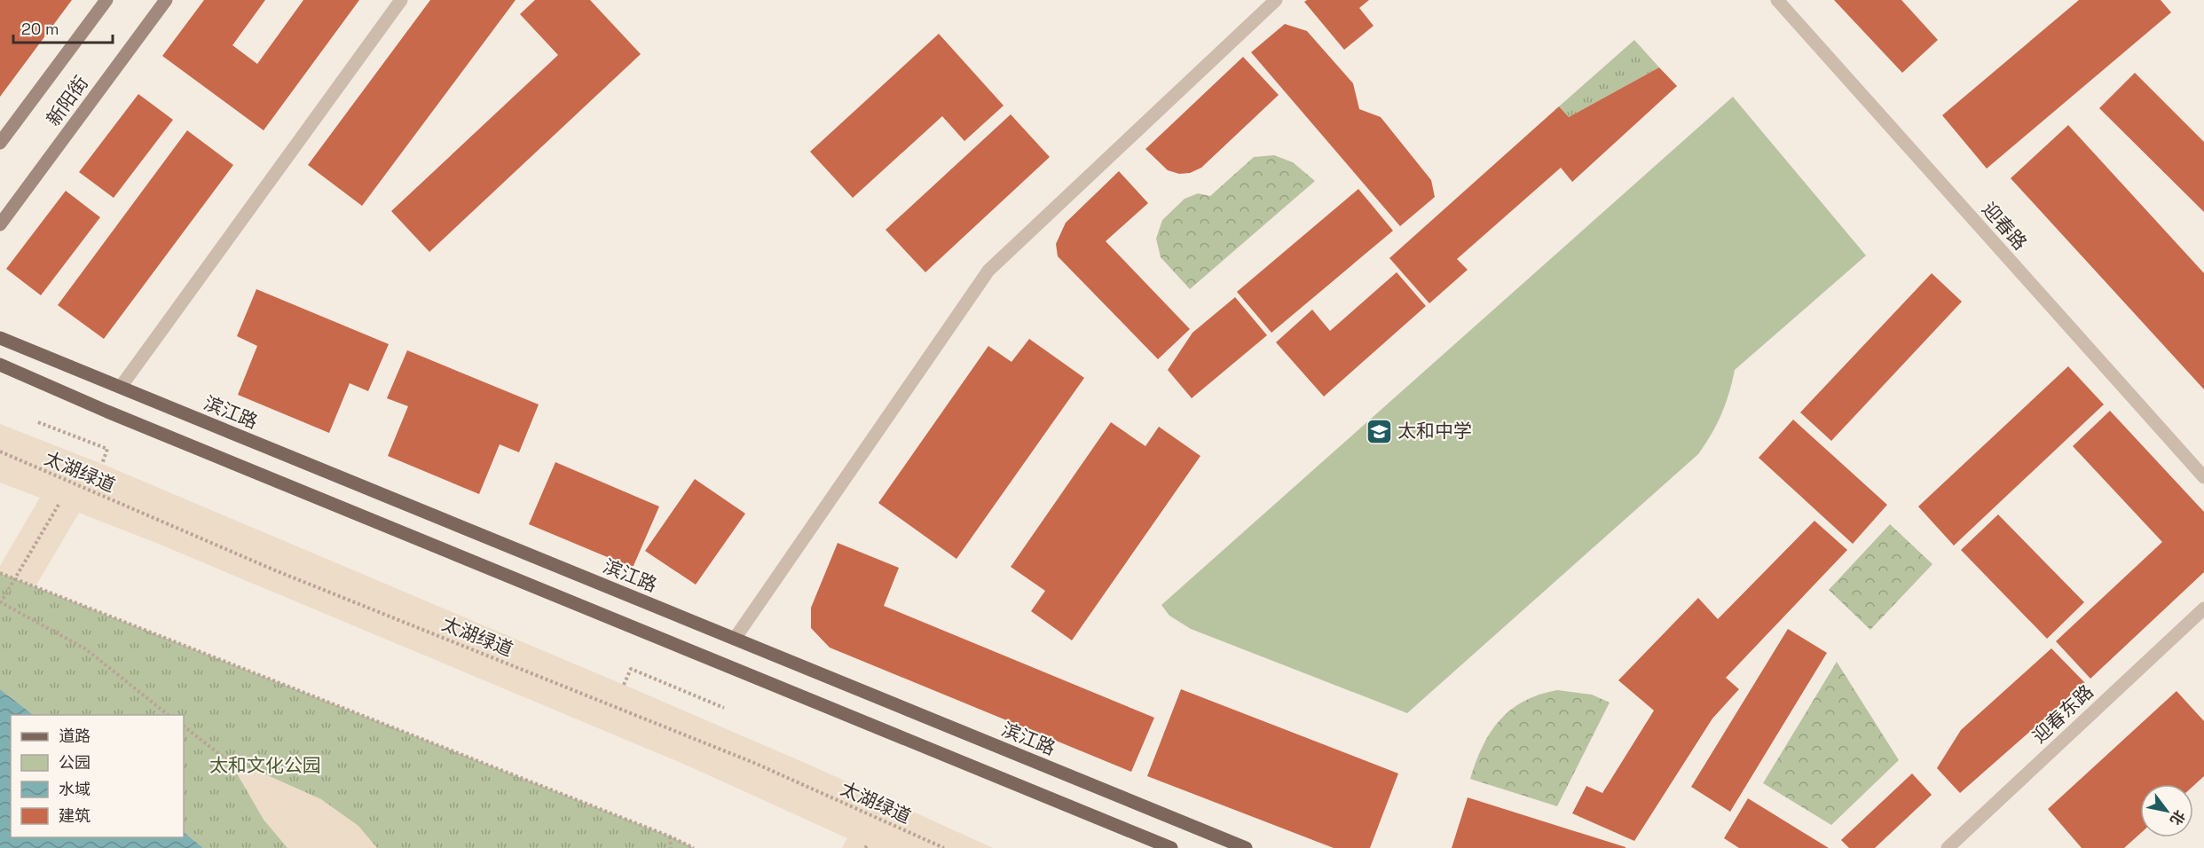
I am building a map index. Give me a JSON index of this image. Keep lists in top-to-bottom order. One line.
{"streets":{"main road":["新阳街","滨江路"],"street":["迎春路","迎春东路"],"path":["太湖绿道"]},"parks":["太和文化公园"],"places":{"school or university":["太和中学"]},"legend":["道路","公园","水域","建筑"],"scale_bar":"20 m","north":"bottom right"}
